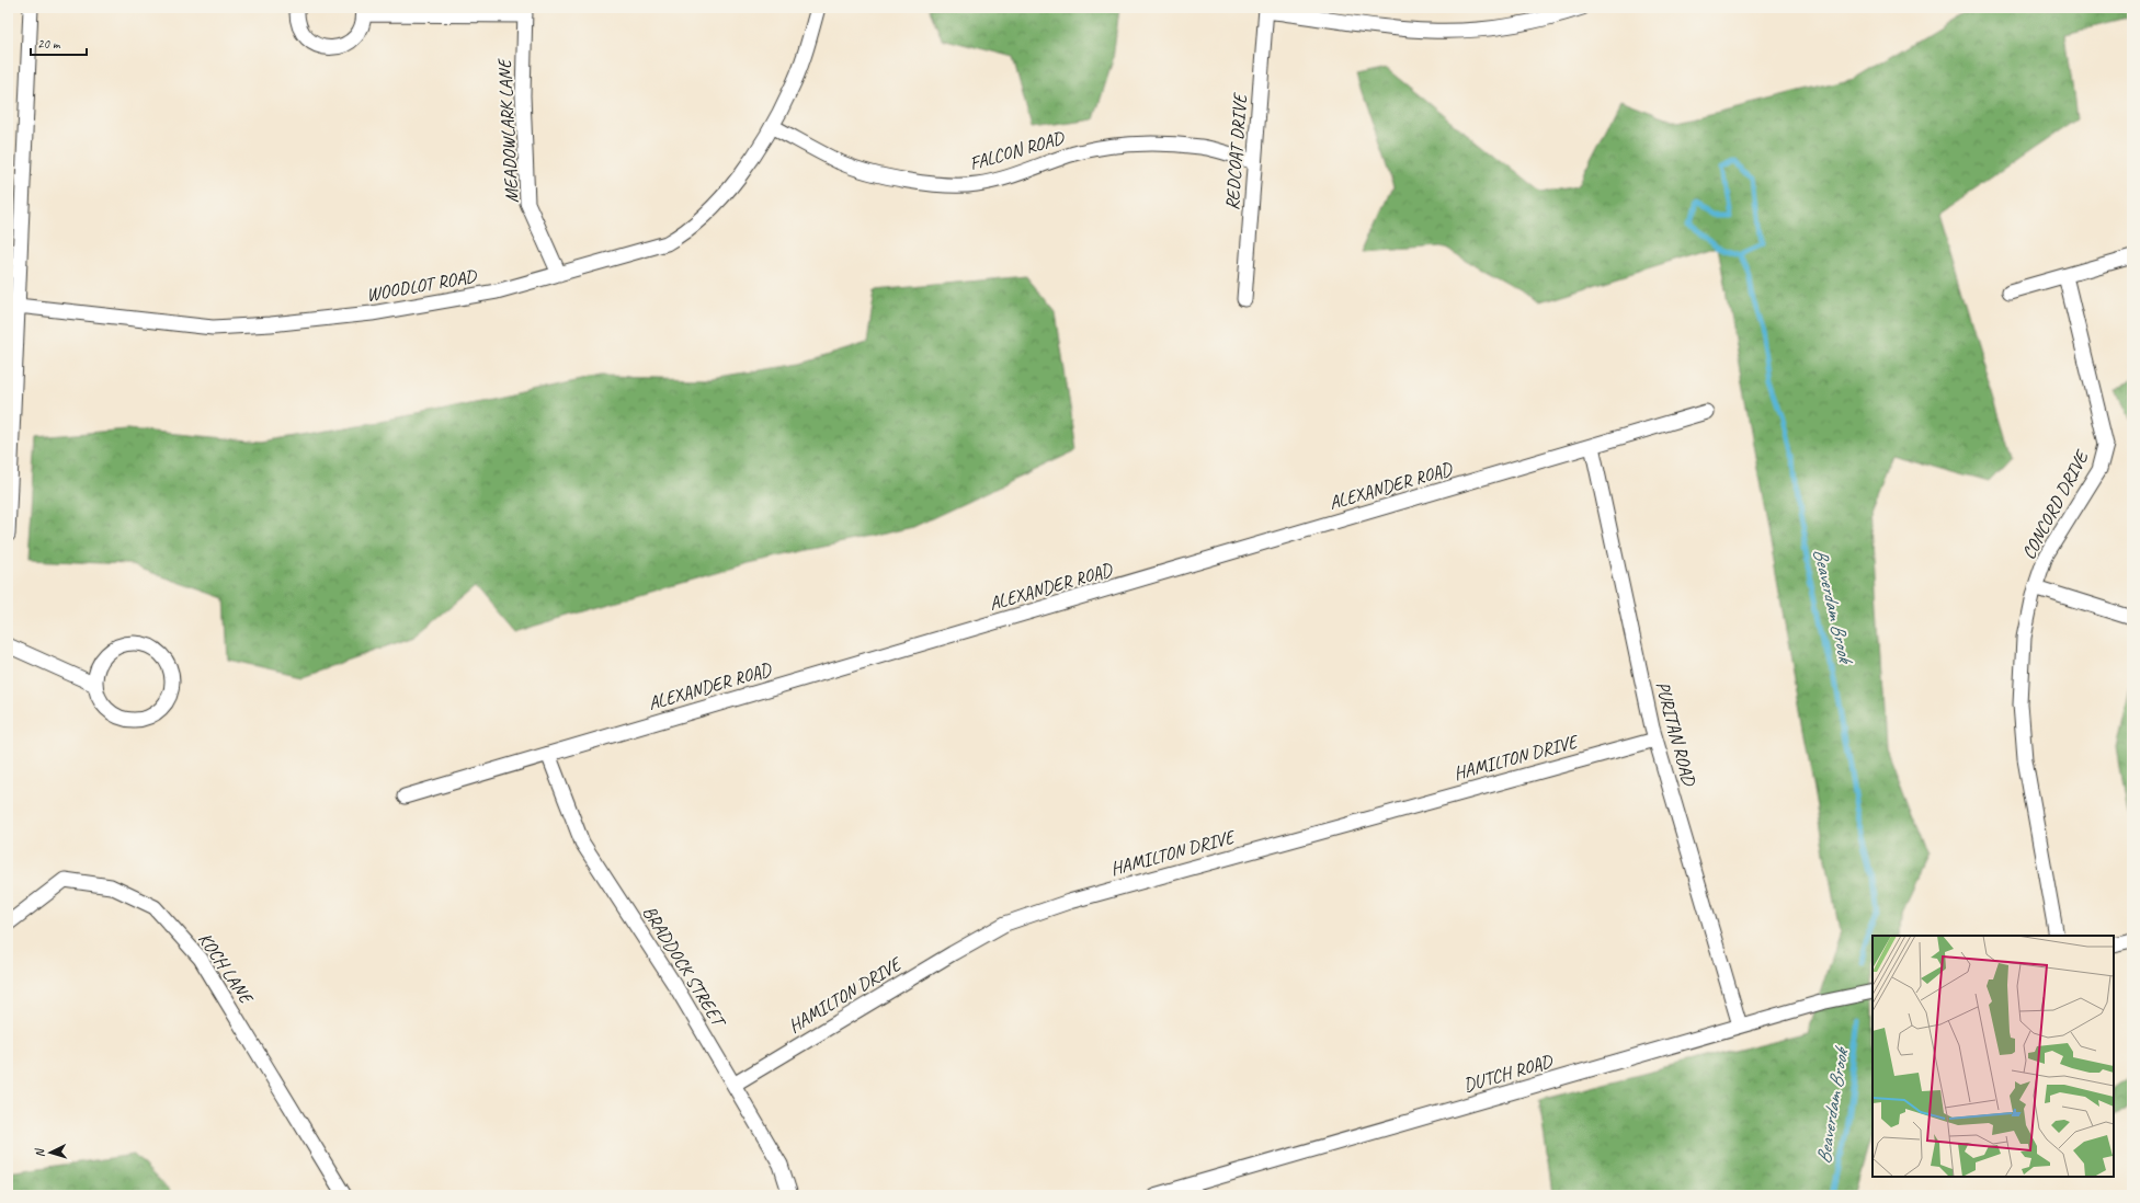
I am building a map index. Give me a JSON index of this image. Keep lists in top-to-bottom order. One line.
{"streets":{"street":["MEADOWLARK LANE","FALCON ROAD","REDCOAT DRIVE","WOODLOT ROAD","ALEXANDER ROAD","CONCORD DRIVE","PURITAN ROAD","HAMILTON DRIVE","BRADDOCK STREET","KOCH LANE","DUTCH ROAD"]},"crossings":[["MEADOWLARK LANE","WOODLOT ROAD"],["FALCON ROAD","REDCOAT DRIVE"],["FALCON ROAD","WOODLOT ROAD"],["ALEXANDER ROAD","PURITAN ROAD"],["ALEXANDER ROAD","BRADDOCK STREET"],["PURITAN ROAD","HAMILTON DRIVE"],["PURITAN ROAD","DUTCH ROAD"],["HAMILTON DRIVE","BRADDOCK STREET"]],"water":["Beaverdam Brook"],"scale_bar":"20 m","north":"left"}
